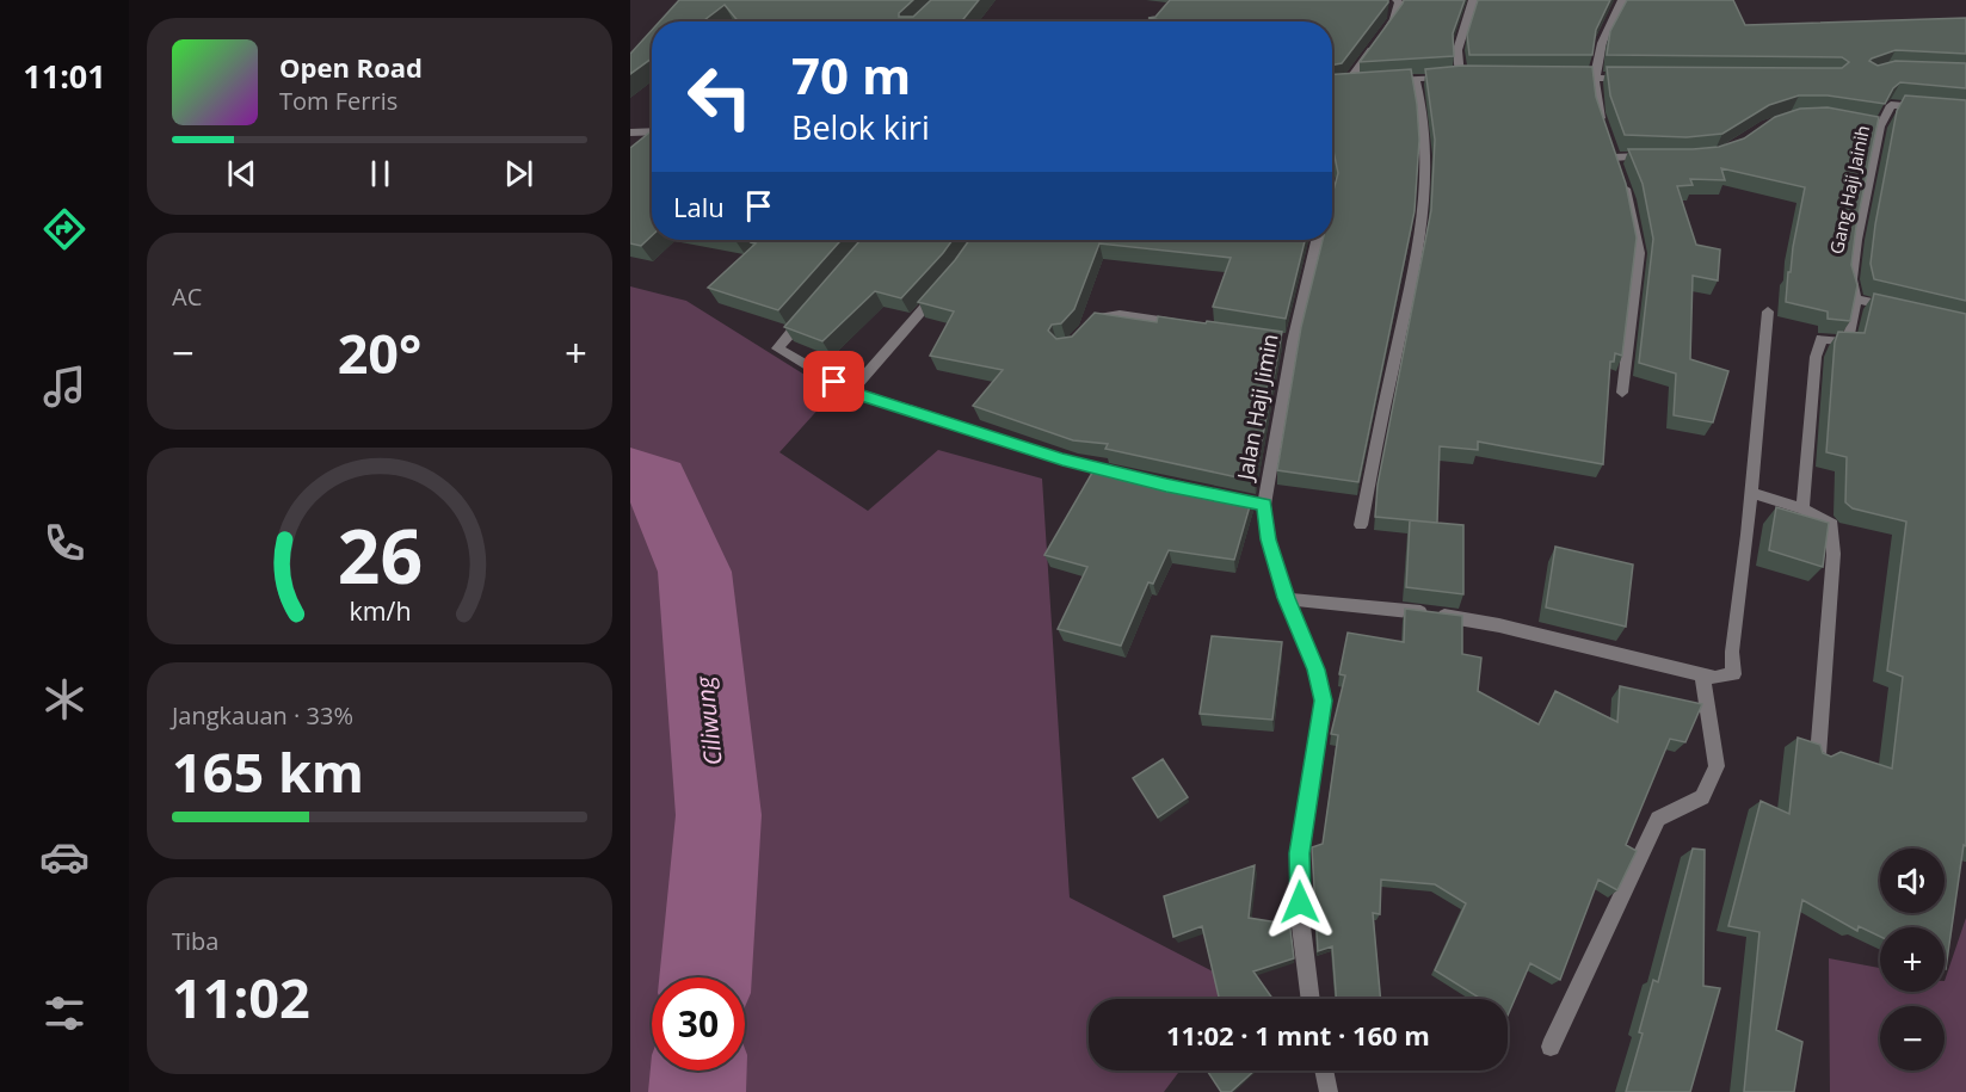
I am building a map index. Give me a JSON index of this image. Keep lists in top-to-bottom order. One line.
{"streets":{"street":["Gang Haji Jainih","Jalan Haji Jimin"]},"water":["Ciliwung"],"page":{"tabs":"11:01","turn":["70 m","Belok kiri"],"song":["Open Road","Tom Ferris"],"then":"Lalu","tile":["AC",["Jangkauan · 33%","165 km"],["Tiba","11:02"]],"heat":["−","20°","+"],"map_buttons":["+","−"],"limit":"30","trip":"11:02 · 1 mnt · 160 m","gauge":["26","km/h"]}}
